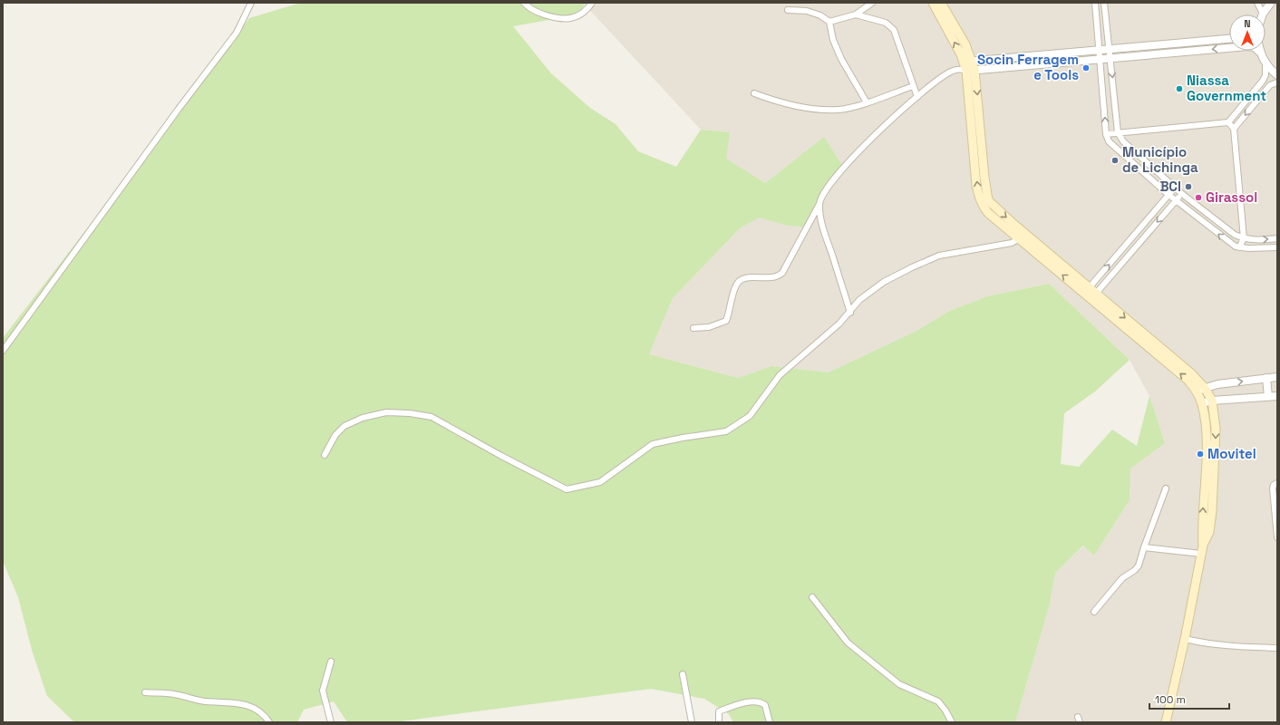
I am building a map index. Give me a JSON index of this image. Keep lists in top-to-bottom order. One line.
{"places":["Socin Ferragem e Tools","Niassa Government","Município de Lichinga","BCI","Girassol","Movitel"],"scale_bar":"100 m","north":"top"}
